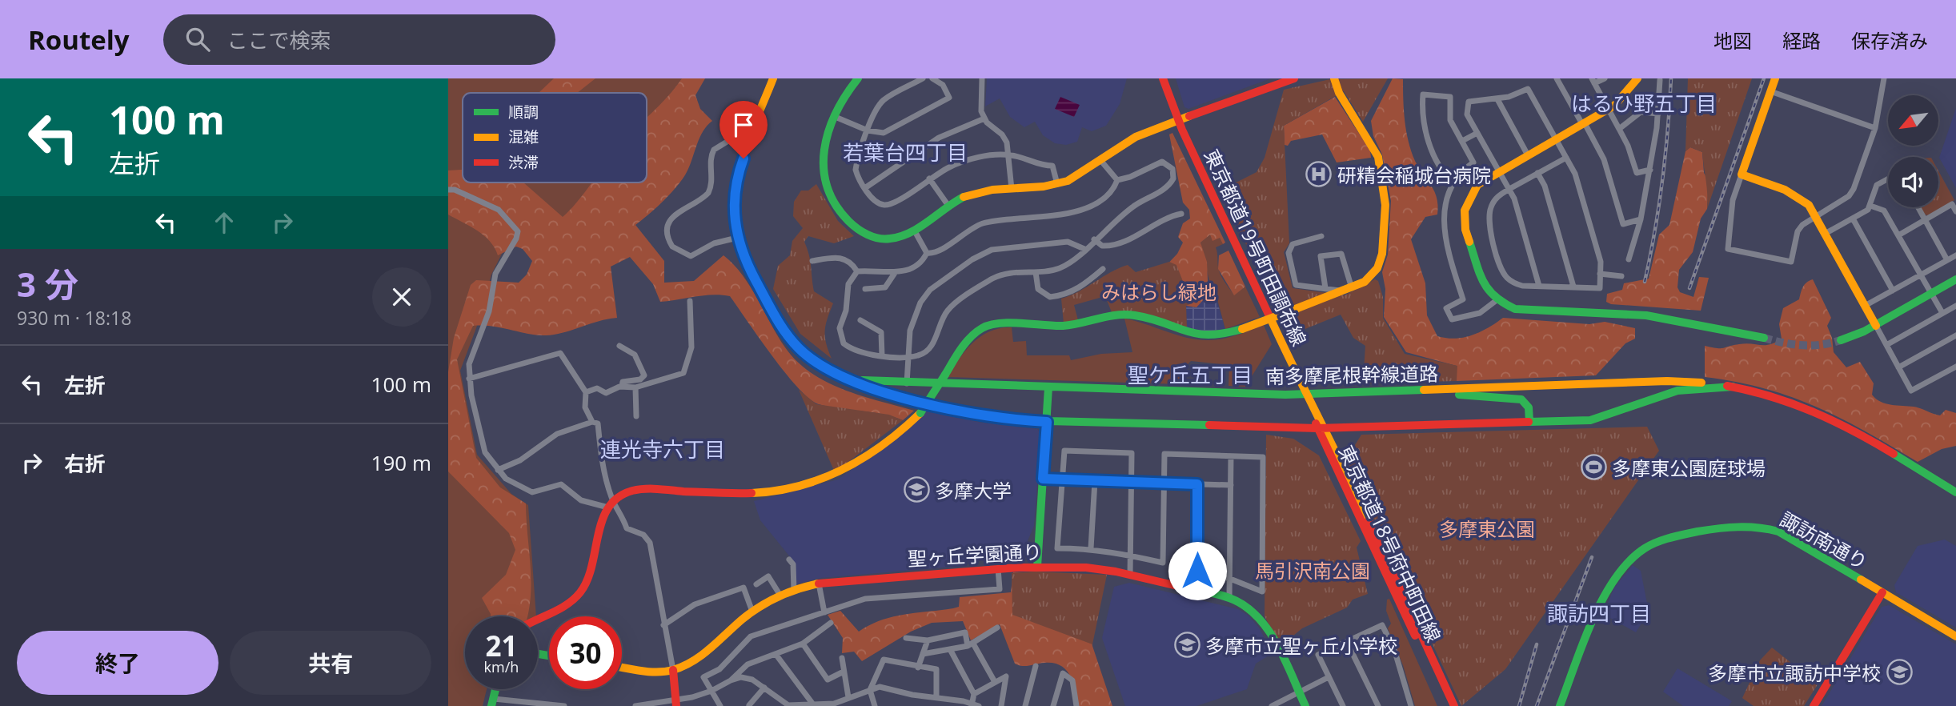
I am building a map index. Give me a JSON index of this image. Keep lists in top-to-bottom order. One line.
{"streets":{"main road":["東京都道19号町田調布線","南多摩尾根幹線道路","諏訪南通り","東京都道18号府中町田線","聖ヶ丘学園通り"]},"crossings":[["東京都道19号町田調布線","南多摩尾根幹線道路"],["東京都道19号町田調布線","東京都道18号府中町田線"],["南多摩尾根幹線道路","東京都道18号府中町田線"]],"districts":["はるひ野五丁目","若葉台四丁目","聖ケ丘五丁目","連光寺六丁目","諏訪四丁目"],"parks":["みはらし緑地","多摩東公園","馬引沢南公園"],"places":{"hospital":["研精会稲城台病院"],"sports":["多摩東公園庭球場"],"school or university":["多摩大学","多摩市立聖ヶ丘小学校","多摩市立諏訪中学校"]},"legend":["順調","混雑","渋滞"],"north":"bottom left","page":{"header":"Routely","search":"ここで検索","nav":["地図","経路","保存済み"],"turn":["100 m","左折"],"heading":["3 分","930 m · 18:18"],"list":[{"name":"左折","value":"100 m"},{"name":"右折","value":"190 m"}],"speed":"21 km/h","limit":"30","buttons":["終了","共有"]}}
